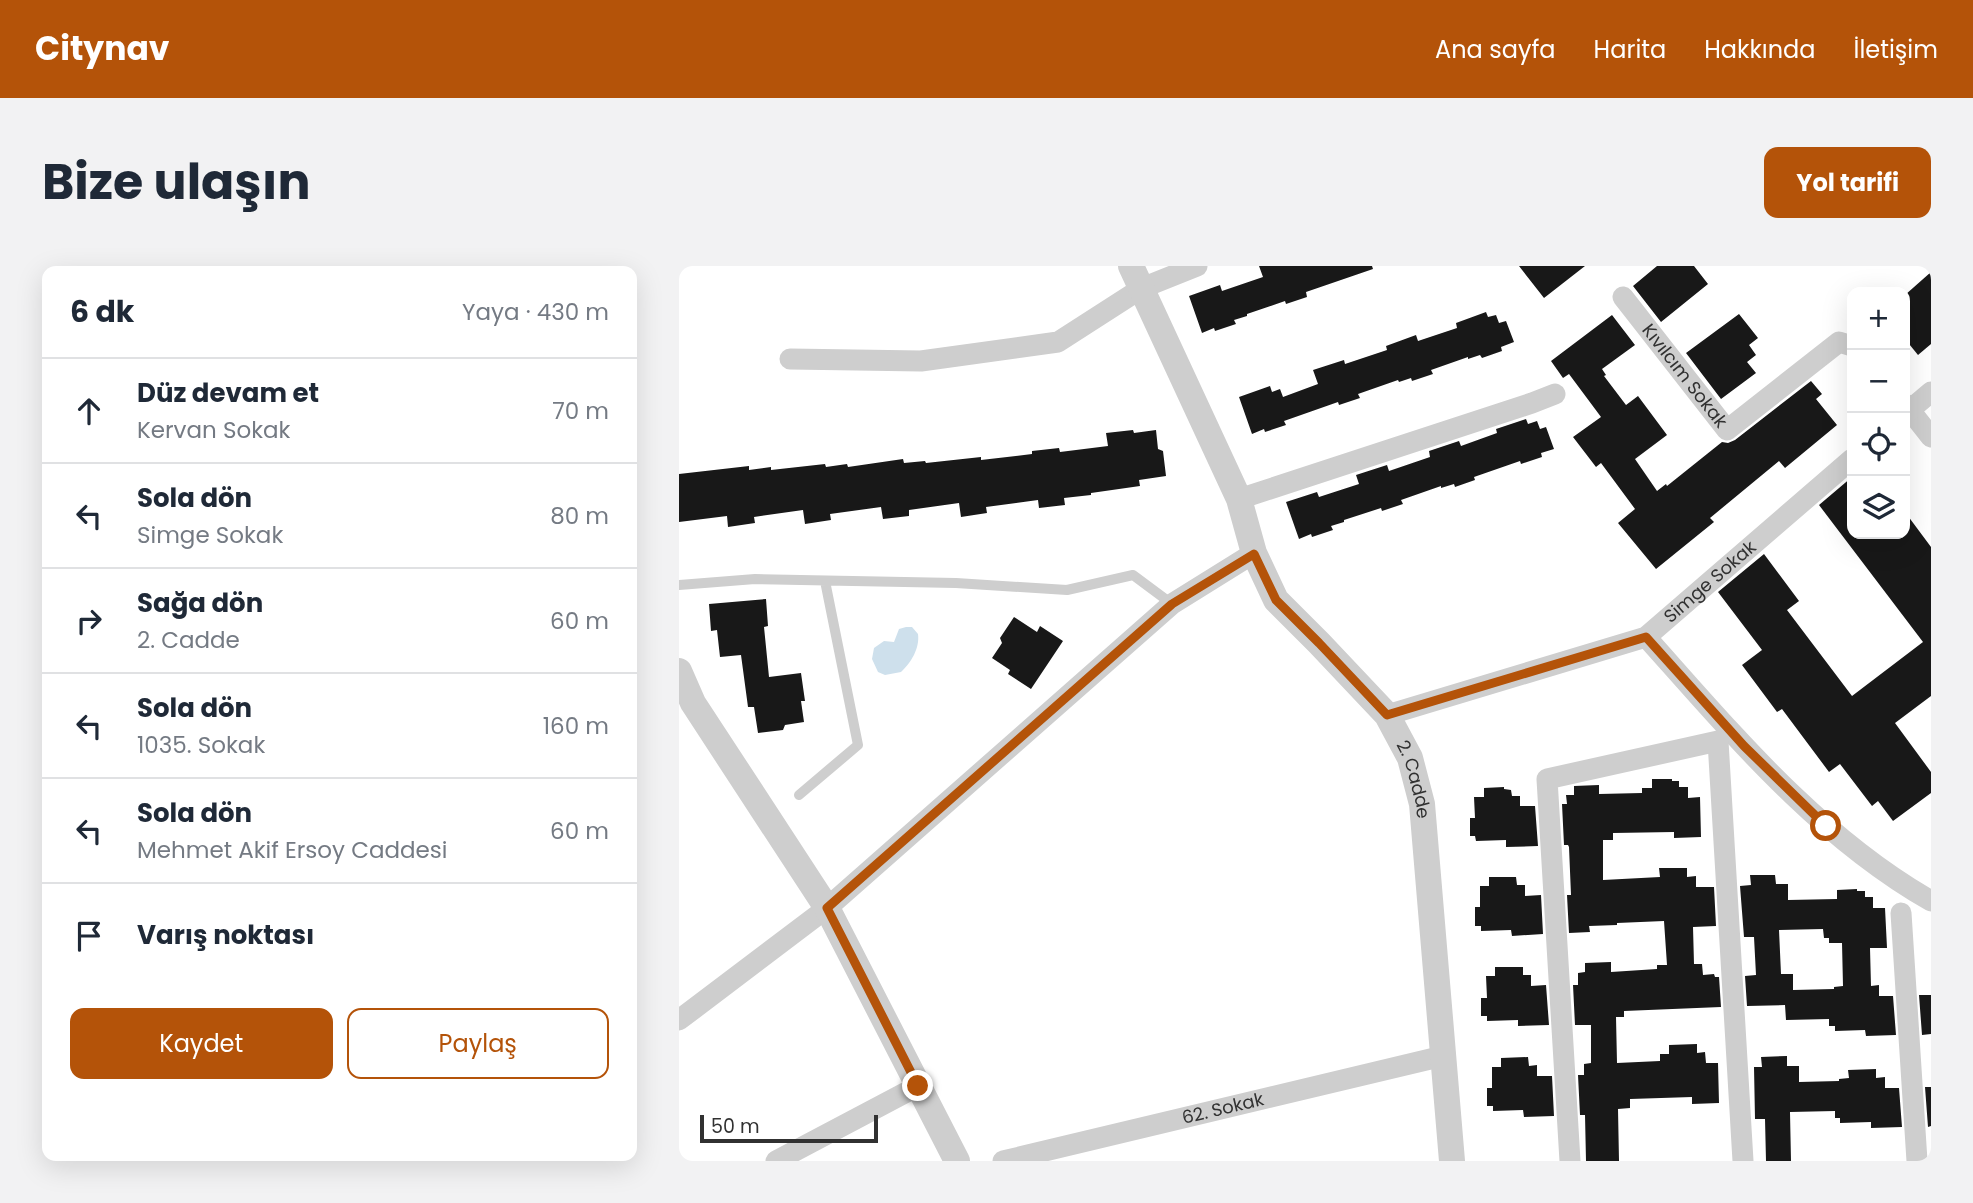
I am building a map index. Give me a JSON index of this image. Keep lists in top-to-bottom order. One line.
{"streets":{"street":["Kıvılcım Sokak","Simge Sokak","2. Cadde","62. Sokak"]},"crossings":[["Simge Sokak","2. Cadde"],["2. Cadde","62. Sokak"]],"scale_bar":"50 m","page":{"header":"Citynav","nav":["Ana sayfa","Harita","Hakkında","İletişim"],"title":"Bize ulaşın","buttons":["Yol tarifi",["Kaydet","Paylaş"]],"heading":["6 dk","Yaya · 430 m"],"map_buttons":["+","−"],"list":[["Düz devam et","Kervan Sokak","70 m"],["Sola dön","Simge Sokak","80 m"],["Sağa dön","2. Cadde","60 m"],["Sola dön","1035. Sokak","160 m"],["Sola dön","Mehmet Akif Ersoy Caddesi","60 m"],"Varış noktası"],"scale":"50 m"}}
